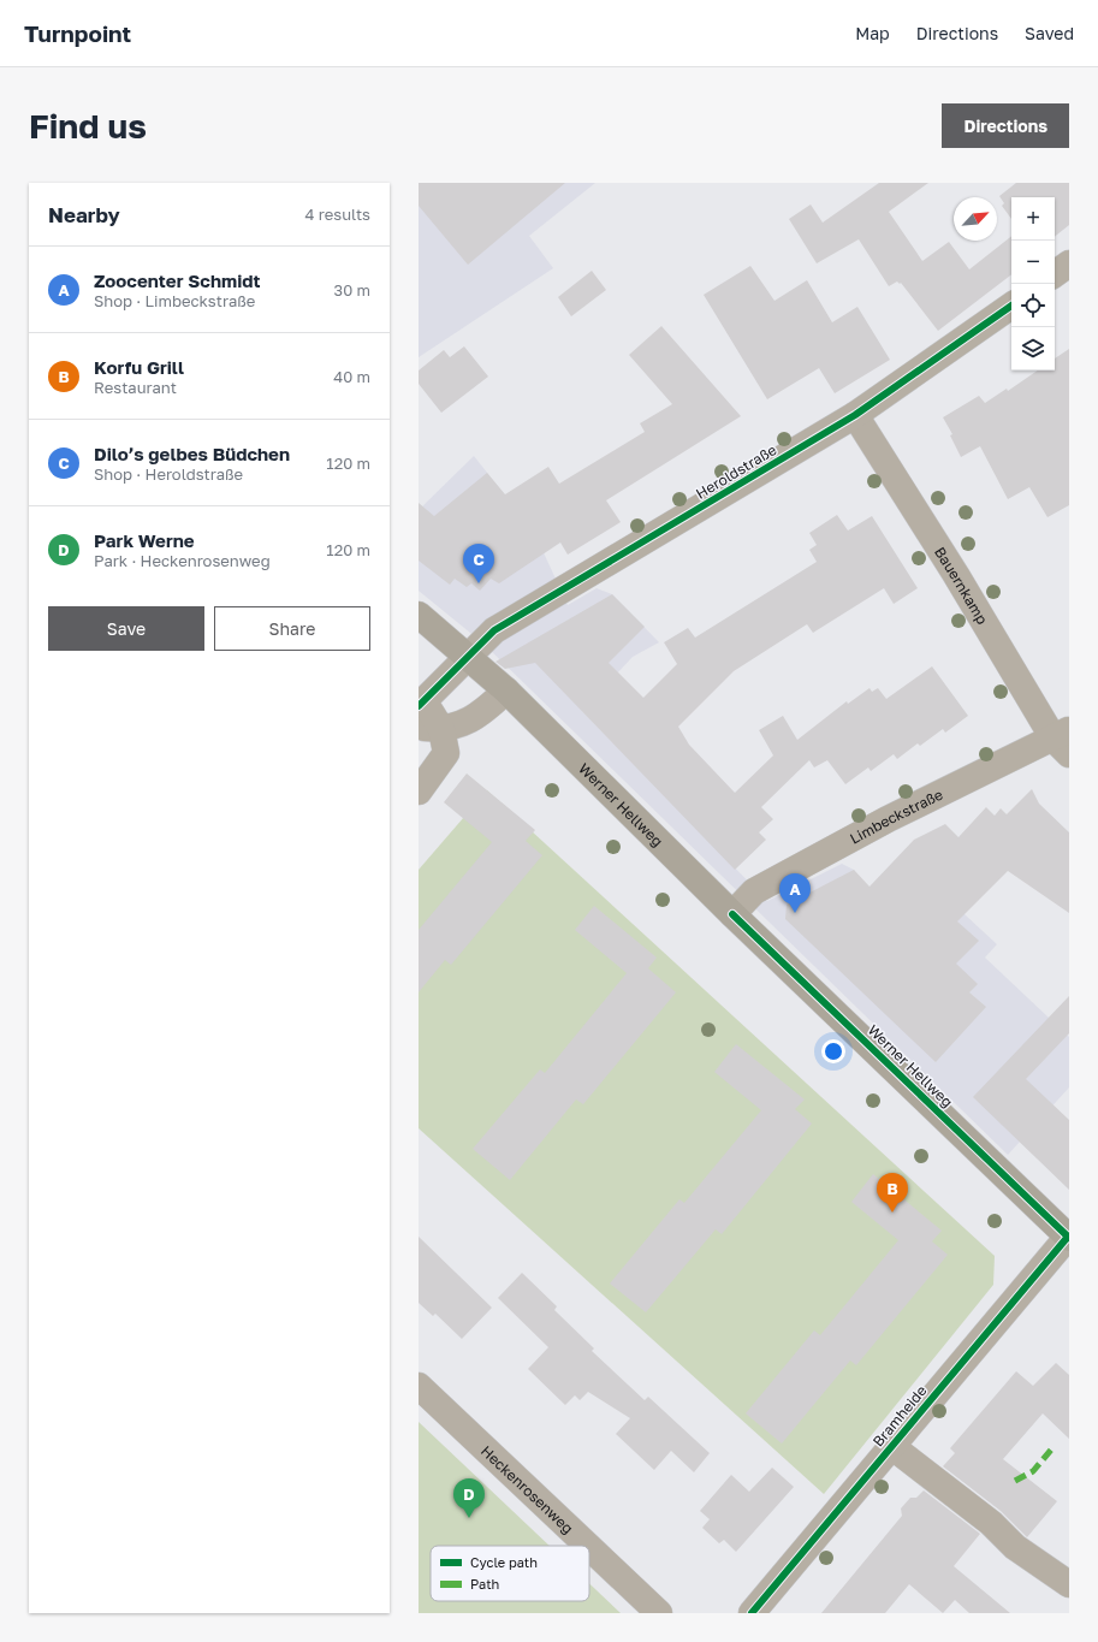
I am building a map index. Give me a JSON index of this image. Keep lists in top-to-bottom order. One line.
{"streets":{"main road":["Werner Hellweg"],"street":["Heroldstraße","Bauernkamp","Limbeckstraße","Bramheide","Heckenrosenweg"]},"crossings":[["Heroldstraße","Bauernkamp"],["Heroldstraße","Werner Hellweg"],["Bauernkamp","Limbeckstraße"],["Werner Hellweg","Limbeckstraße"],["Werner Hellweg","Bramheide"]],"legend":["Cycle path","Path"],"north":"top right","page":{"header":"Turnpoint","nav":["Map","Directions","Saved"],"buttons":["Directions",["Save","Share"]],"title":"Find us","heading":["Nearby","4 results"],"map_buttons":["+","−"],"list":[{"mark":"A","name":"Zoocenter Schmidt","note":"Shop · Limbeckstraße","value":"30 m"},{"mark":"B","name":"Korfu Grill","note":"Restaurant","value":"40 m"},{"mark":"C","name":"Diloʼs gelbes Büdchen","note":"Shop · Heroldstraße","value":"120 m"},{"mark":"D","name":"Park Werne","note":"Park · Heckenrosenweg","value":"120 m"}],"pins":["C","A","B","D"]}}
